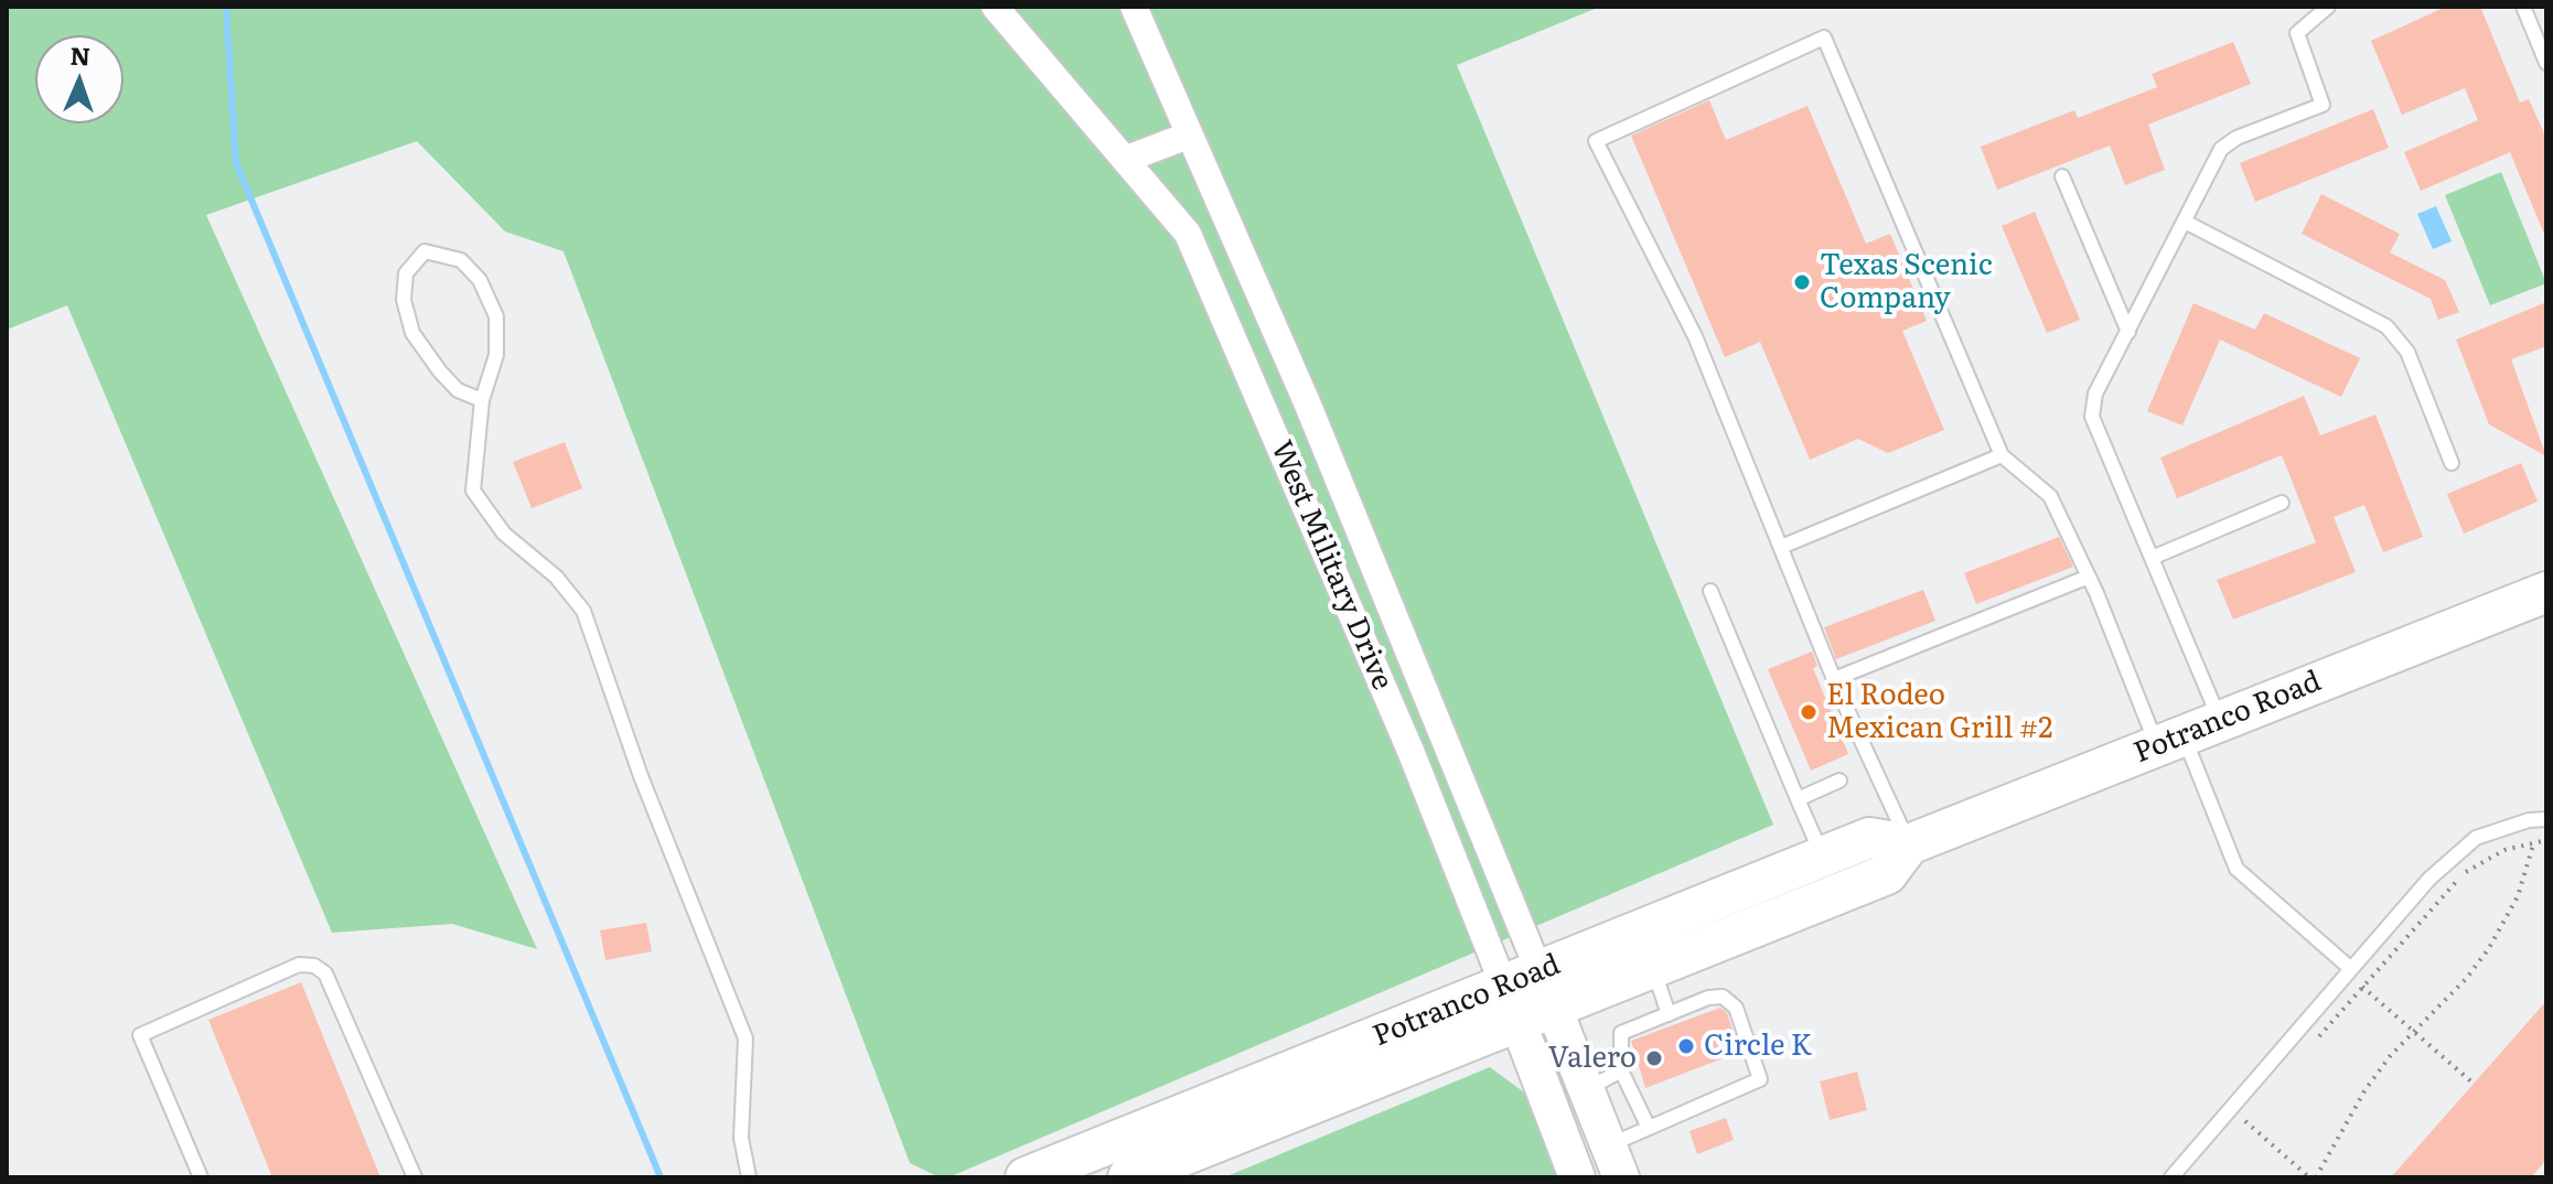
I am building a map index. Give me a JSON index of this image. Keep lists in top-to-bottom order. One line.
{"streets":{"main road":["West Military Drive","Potranco Road"]},"crossings":[["West Military Drive","Potranco Road"]],"places":["Texas Scenic Company","El Rodeo Mexican Grill #2","Circle K","Valero"],"north":"top"}
